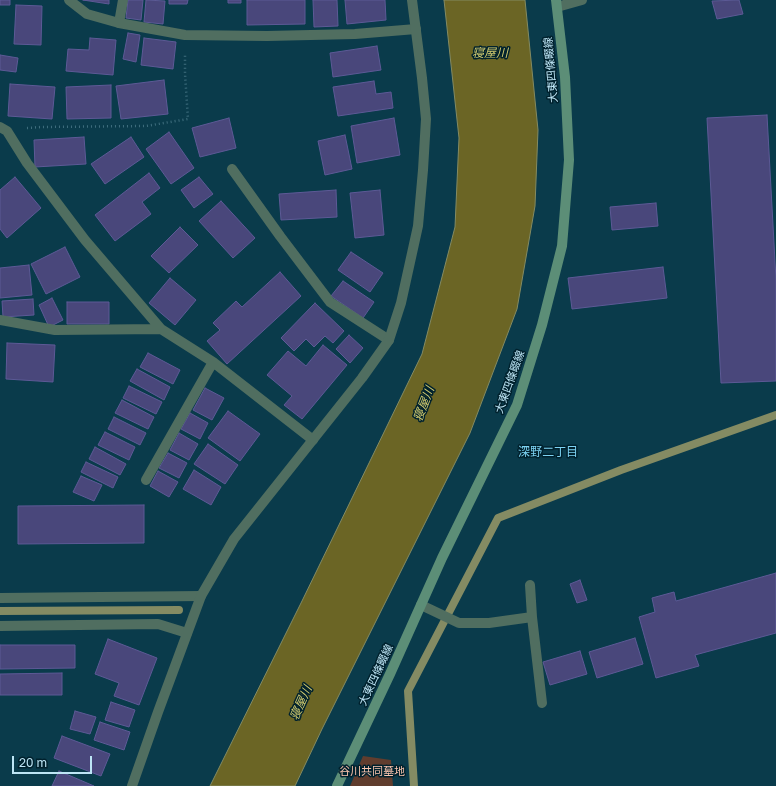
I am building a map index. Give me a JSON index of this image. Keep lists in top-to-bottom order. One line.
{"streets":{"main road":["大東四條畷線"]},"districts":["深野二丁目"],"water":["寝屋川"],"parks":["谷川共同墓地"],"scale_bar":"20 m"}
